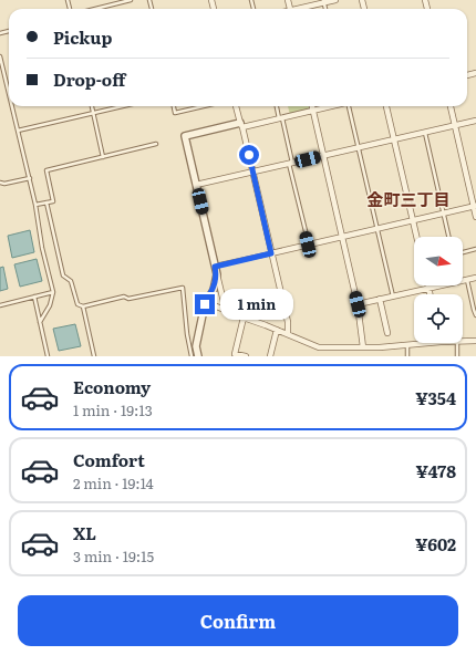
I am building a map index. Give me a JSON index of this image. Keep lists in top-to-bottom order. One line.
{"districts":["金町三丁目"],"north":"right","page":{"banner":["Pickup","Drop-off"],"bubble":"1 min","list":[{"name":"Economy","note":"1 min · 19:13","value":"¥354"},{"name":"Comfort","note":"2 min · 19:14","value":"¥478"},{"name":"XL","note":"3 min · 19:15","value":"¥602"}],"buttons":"Confirm"}}
